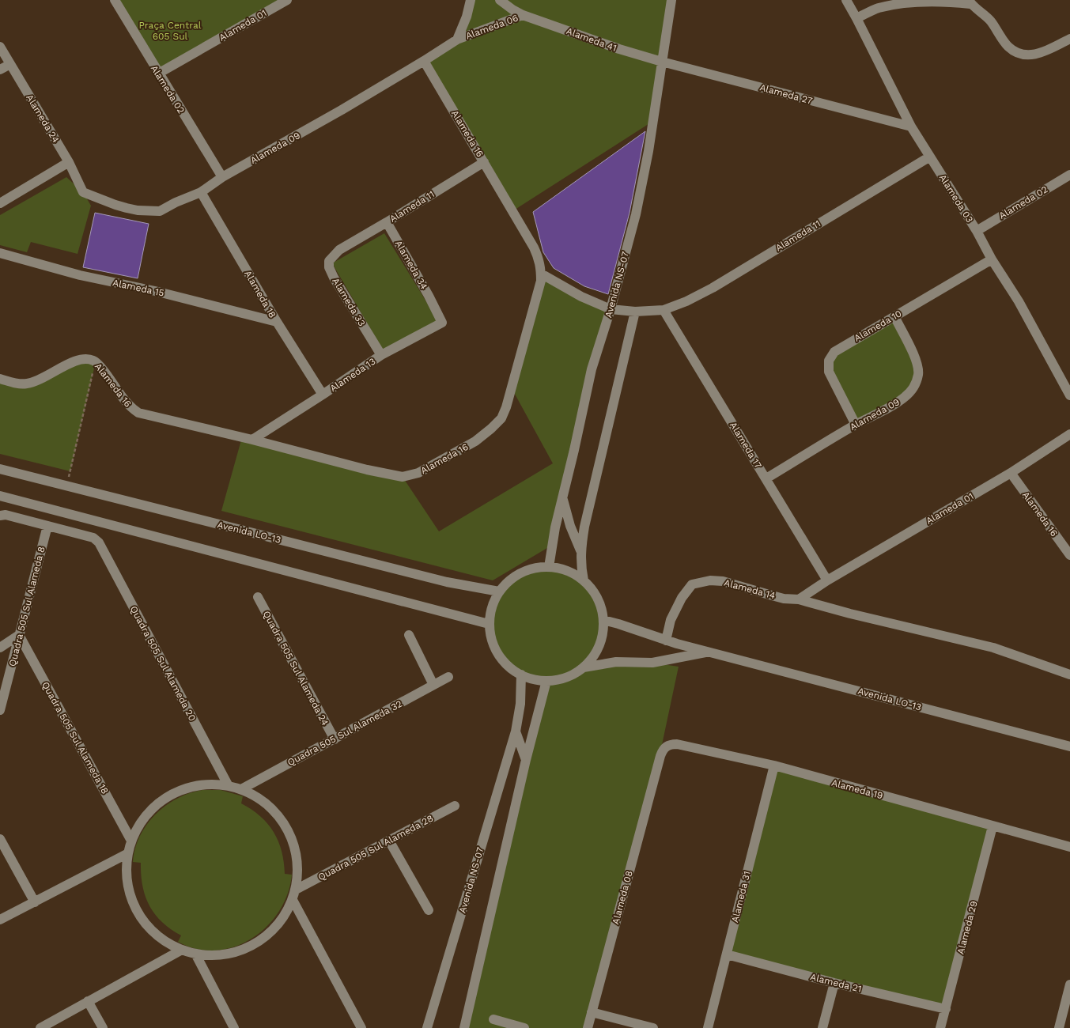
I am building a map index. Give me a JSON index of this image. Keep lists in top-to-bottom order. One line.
{"streets":{"street":["Alameda 01","Alameda 06","Alameda 41","Alameda 02","Alameda 27","Alameda 24","Alameda 16","Alameda 09","Alameda 03","Alameda 11","Alameda 34","Avenida NS-07","Alameda 15","Alameda 18","Alameda 33","Alameda 10","Alameda 13","Alameda 17","Avenida LO-13","Alameda 14","Quadra 505 Sul Alameda 8","Quadra 505 Sul Alameda 20","Quadra 505 Sul Alameda 24","Quadra 505 Sul Alameda 32","Quadra 505 Sul Alameda 18","Alameda 19","Quadra 505 Sul Alameda 28","Alameda 31","Alameda 08","Alameda 29","Alameda 21"]},"crossings":[["Alameda 01","Alameda 02"],["Alameda 01","Alameda 16"],["Alameda 01","Alameda 17"],["Alameda 01","Alameda 14"],["Alameda 06","Alameda 41"],["Alameda 06","Alameda 09"],["Alameda 41","Alameda 27"],["Alameda 41","Avenida NS-07"],["Alameda 02","Alameda 09"],["Alameda 02","Alameda 03"],["Alameda 27","Alameda 03"],["Alameda 27","Avenida NS-07"],["Alameda 24","Alameda 09"],["Alameda 16","Alameda 09"],["Alameda 16","Alameda 11"],["Alameda 16","Alameda 13"],["Alameda 09","Alameda 18"],["Alameda 09","Alameda 10"],["Alameda 09","Alameda 17"],["Alameda 03","Alameda 11"],["Alameda 03","Alameda 10"],["Alameda 11","Alameda 34"],["Alameda 11","Avenida NS-07"],["Alameda 11","Alameda 33"],["Alameda 11","Alameda 17"],["Alameda 34","Alameda 13"],["Avenida NS-07","Avenida LO-13"],["Alameda 15","Alameda 18"],["Alameda 18","Alameda 13"],["Alameda 33","Alameda 13"],["Avenida LO-13","Alameda 14"],["Quadra 505 Sul Alameda 8","Quadra 505 Sul Alameda 20"],["Quadra 505 Sul Alameda 8","Quadra 505 Sul Alameda 18"],["Quadra 505 Sul Alameda 24","Quadra 505 Sul Alameda 32"],["Alameda 19","Alameda 31"],["Alameda 19","Alameda 08"],["Alameda 19","Alameda 29"],["Alameda 31","Alameda 21"],["Alameda 29","Alameda 21"]],"parks":["Praça Central 605 Sul"]}
